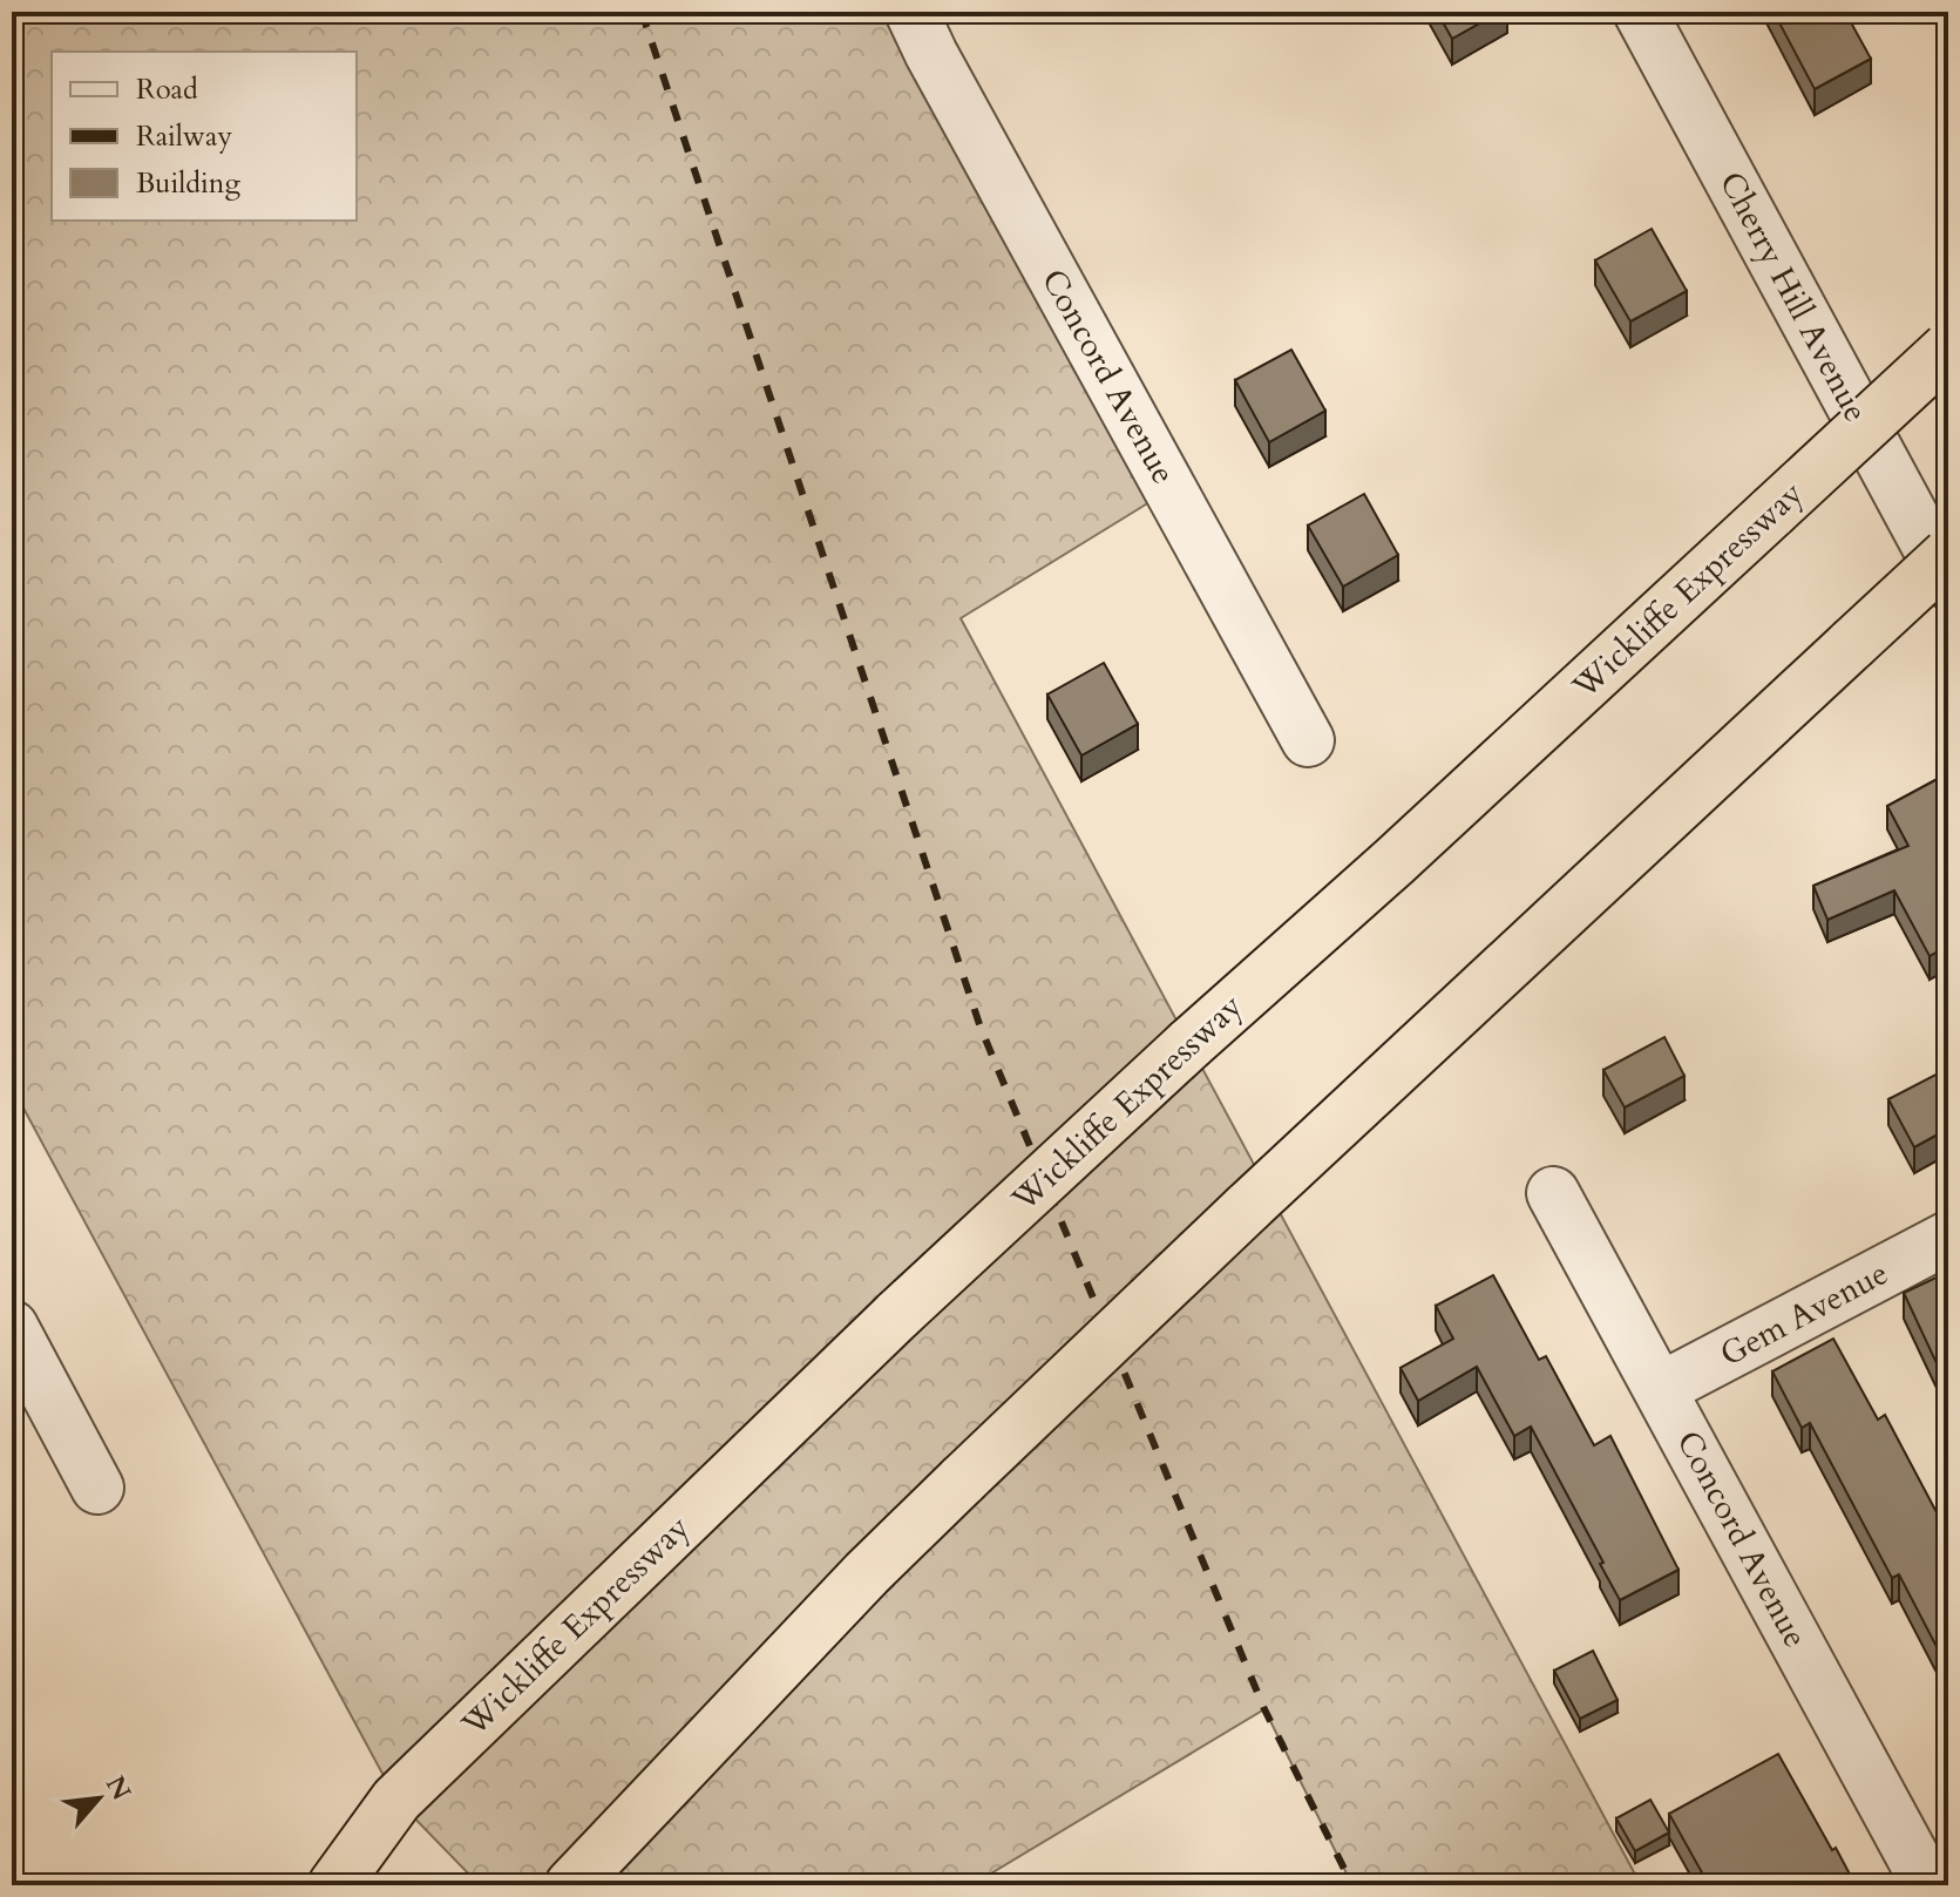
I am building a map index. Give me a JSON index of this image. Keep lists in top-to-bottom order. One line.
{"streets":{"highway":["Wickliffe Expressway"],"street":["Cherry Hill Avenue","Concord Avenue","Gem Avenue"]},"crossings":[["Concord Avenue","Gem Avenue"]],"legend":["Road","Railway","Building"],"north":"top right"}
